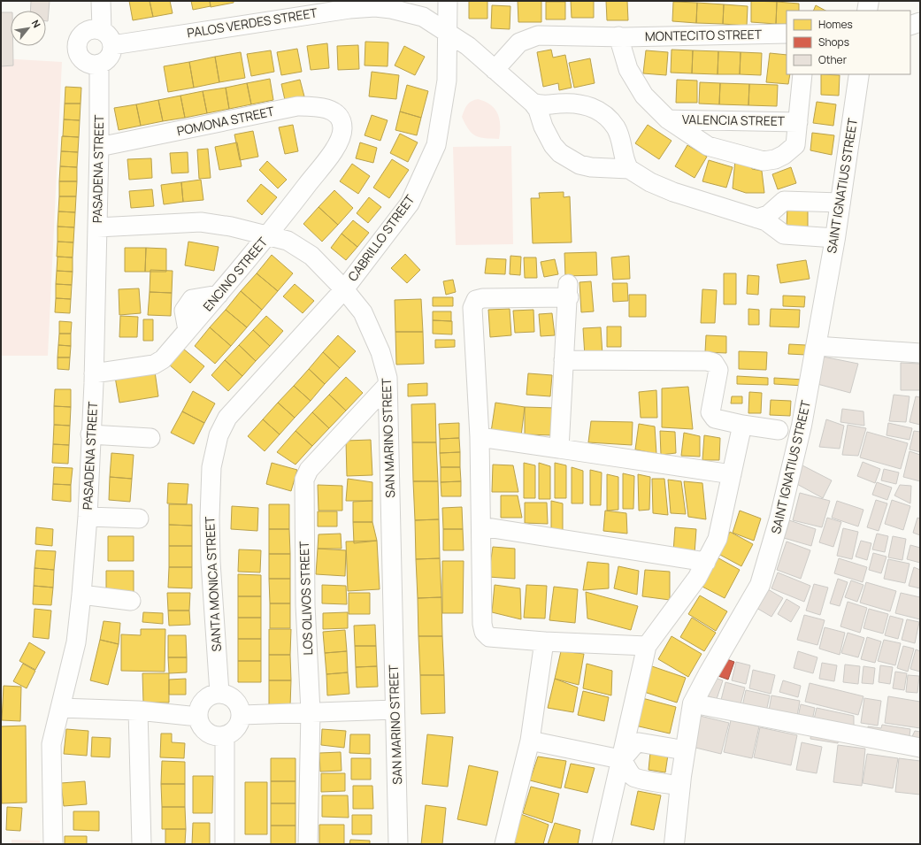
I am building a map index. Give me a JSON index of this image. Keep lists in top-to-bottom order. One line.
{"streets":{"street":["PALOS VERDES STREET","MONTECITO STREET","VALENCIA STREET","POMONA STREET","PASADENA STREET","SAINT IGNATIUS STREET","CABRILLO STREET","ENCINO STREET","SAN MARINO STREET","SANTA MONICA STREET","LOS OLIVOS STREET"]},"crossings":[["PALOS VERDES STREET","MONTECITO STREET"],["PALOS VERDES STREET","PASADENA STREET"],["PALOS VERDES STREET","SAINT IGNATIUS STREET"],["PALOS VERDES STREET","CABRILLO STREET"],["POMONA STREET","PASADENA STREET"],["POMONA STREET","ENCINO STREET"],["PASADENA STREET","ENCINO STREET"],["PASADENA STREET","SAN MARINO STREET"],["CABRILLO STREET","SAN MARINO STREET"],["CABRILLO STREET","SANTA MONICA STREET"],["ENCINO STREET","SAN MARINO STREET"],["SAN MARINO STREET","SANTA MONICA STREET"],["SAN MARINO STREET","LOS OLIVOS STREET"]],"legend":["Homes","Shops","Other"],"north":"top right"}
